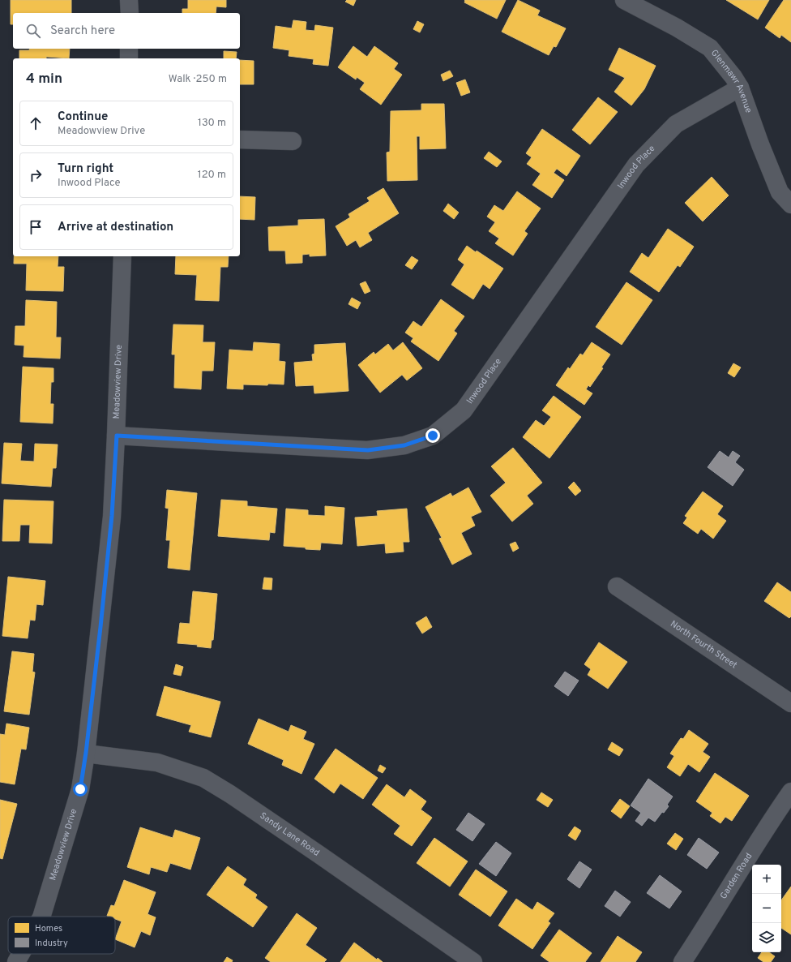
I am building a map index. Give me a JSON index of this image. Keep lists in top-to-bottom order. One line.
{"streets":{"street":["Glenmawr Avenue","Inwood Place","Meadowview Drive","North Fourth Street","Sandy Lane Road","Garden Road"]},"crossings":[["Glenmawr Avenue","Inwood Place"],["Inwood Place","Meadowview Drive"],["Meadowview Drive","Sandy Lane Road"]],"legend":["Homes","Industry"],"page":{"search":"Search here","heading":["4 min","Walk · 250 m"],"list":[["Continue","Meadowview Drive","130 m"],["Turn right","Inwood Place","120 m"],"Arrive at destination"],"map_buttons":["+","−"]}}
